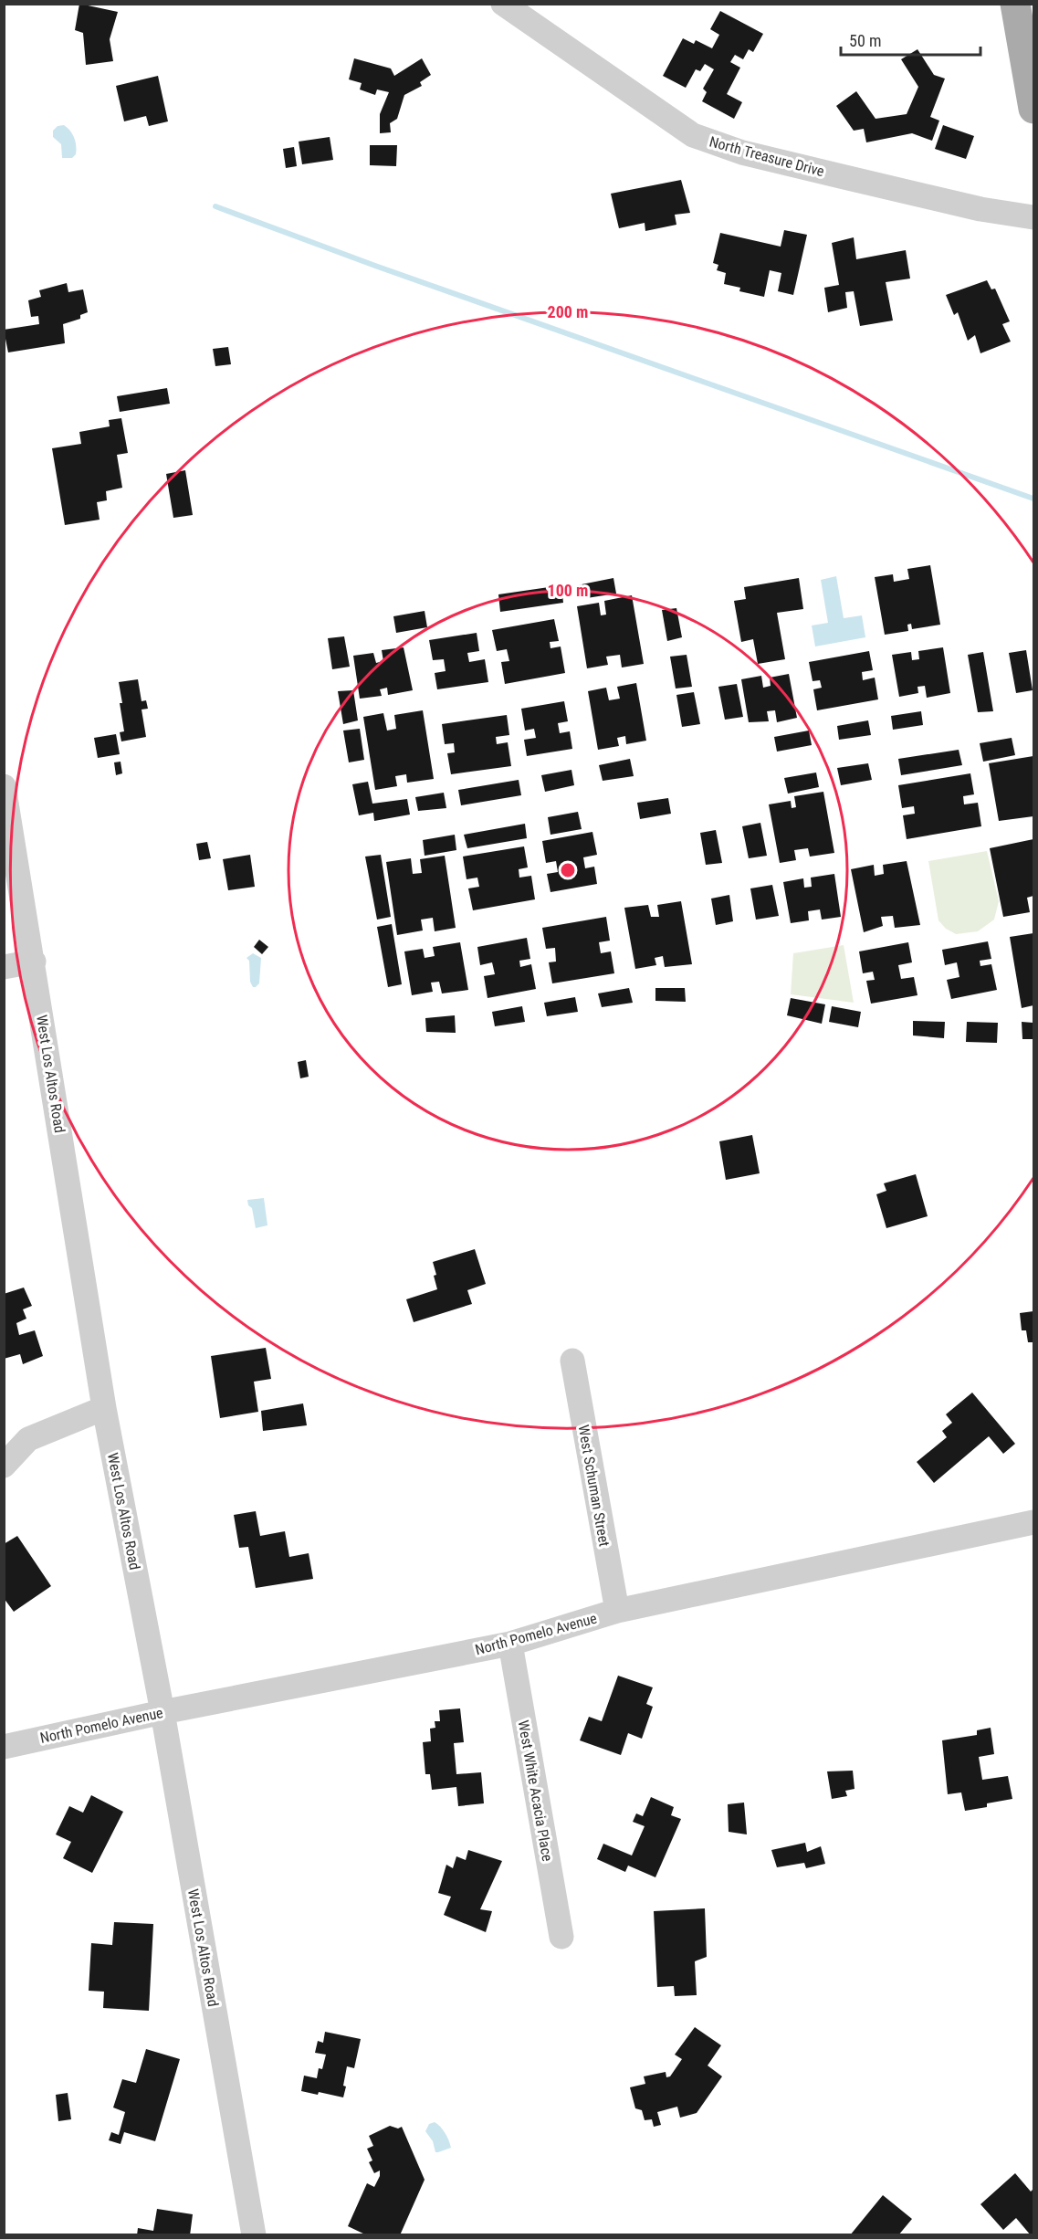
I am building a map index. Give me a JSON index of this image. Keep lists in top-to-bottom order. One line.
{"streets":{"street":["North Treasure Drive","West Los Altos Road","West Schuman Street","North Pomelo Avenue","West White Acacia Place"]},"crossings":[["West Los Altos Road","North Pomelo Avenue"],["West Schuman Street","North Pomelo Avenue"],["North Pomelo Avenue","West White Acacia Place"]],"scale_bar":"50 m","rings":["200 m","100 m"]}
